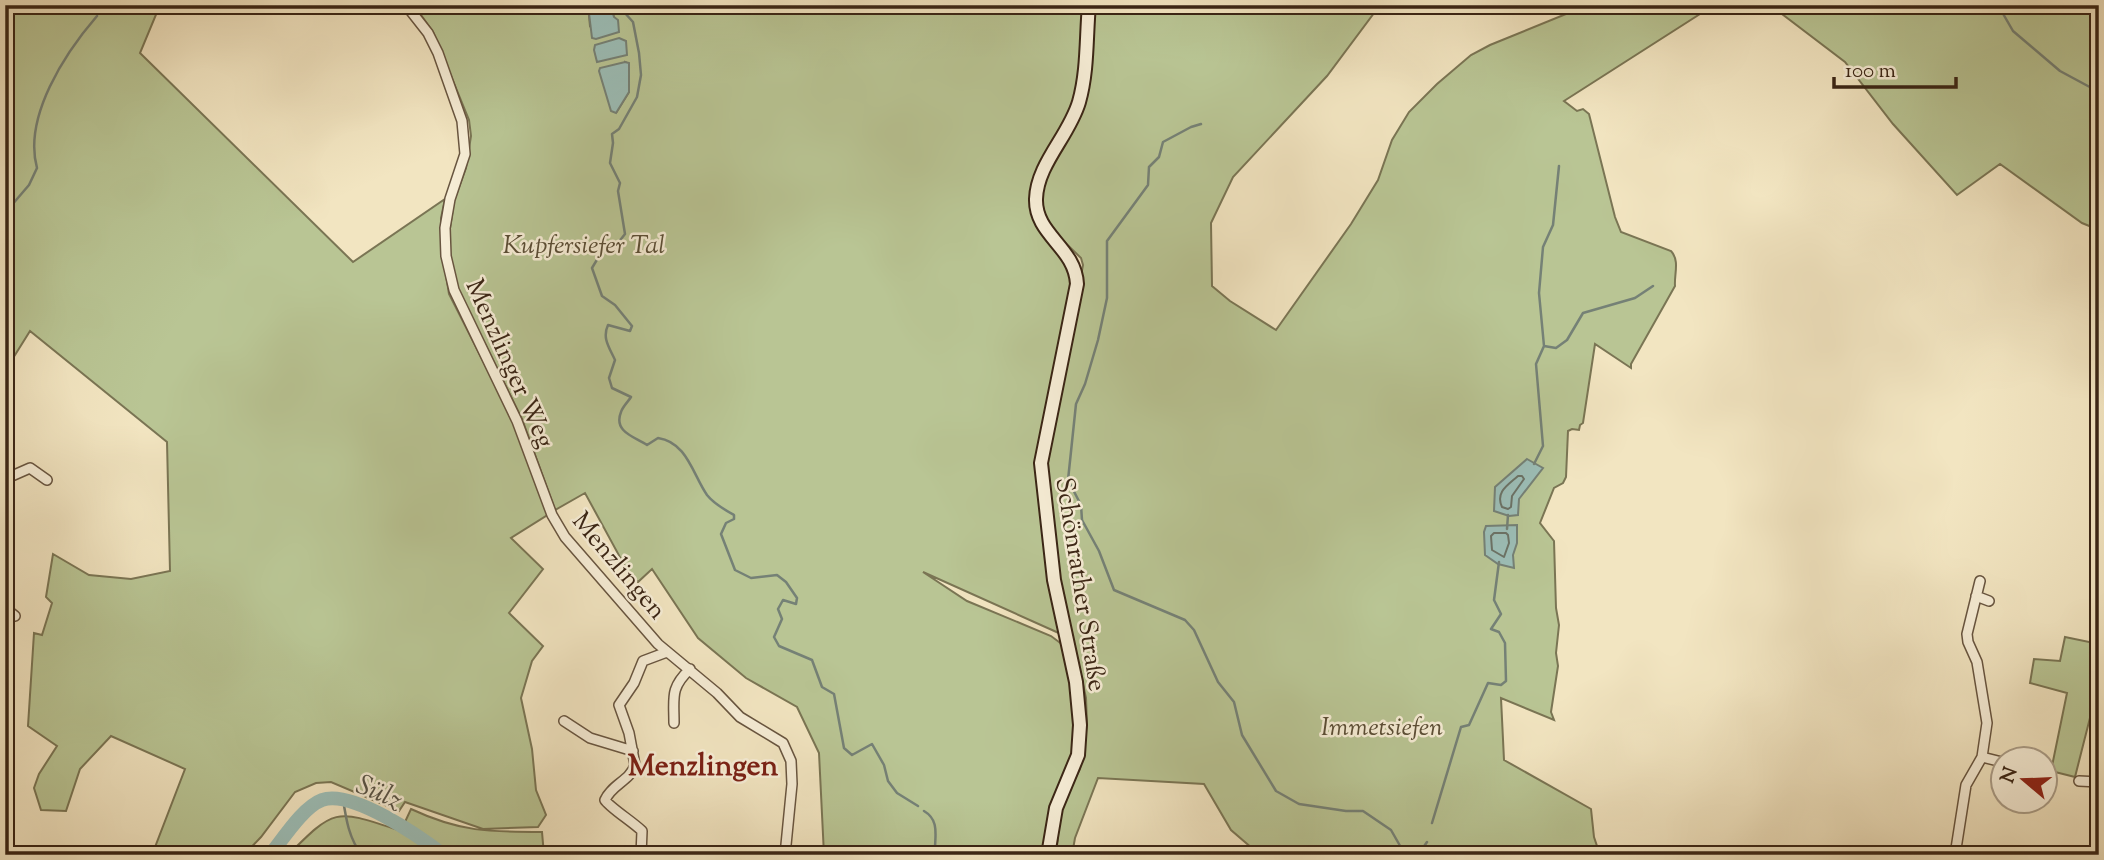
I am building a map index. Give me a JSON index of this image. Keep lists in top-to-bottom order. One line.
{"streets":{"street":["Menzlinger Weg","Menzlingen","Schönrather Straße"]},"crossings":[["Menzlinger Weg","Menzlingen"]],"districts":["Menzlingen"],"water":["Sülz"],"parks":["Kupfersiefer Tal","Immetsiefen"],"scale_bar":"100 m","north":"left"}
